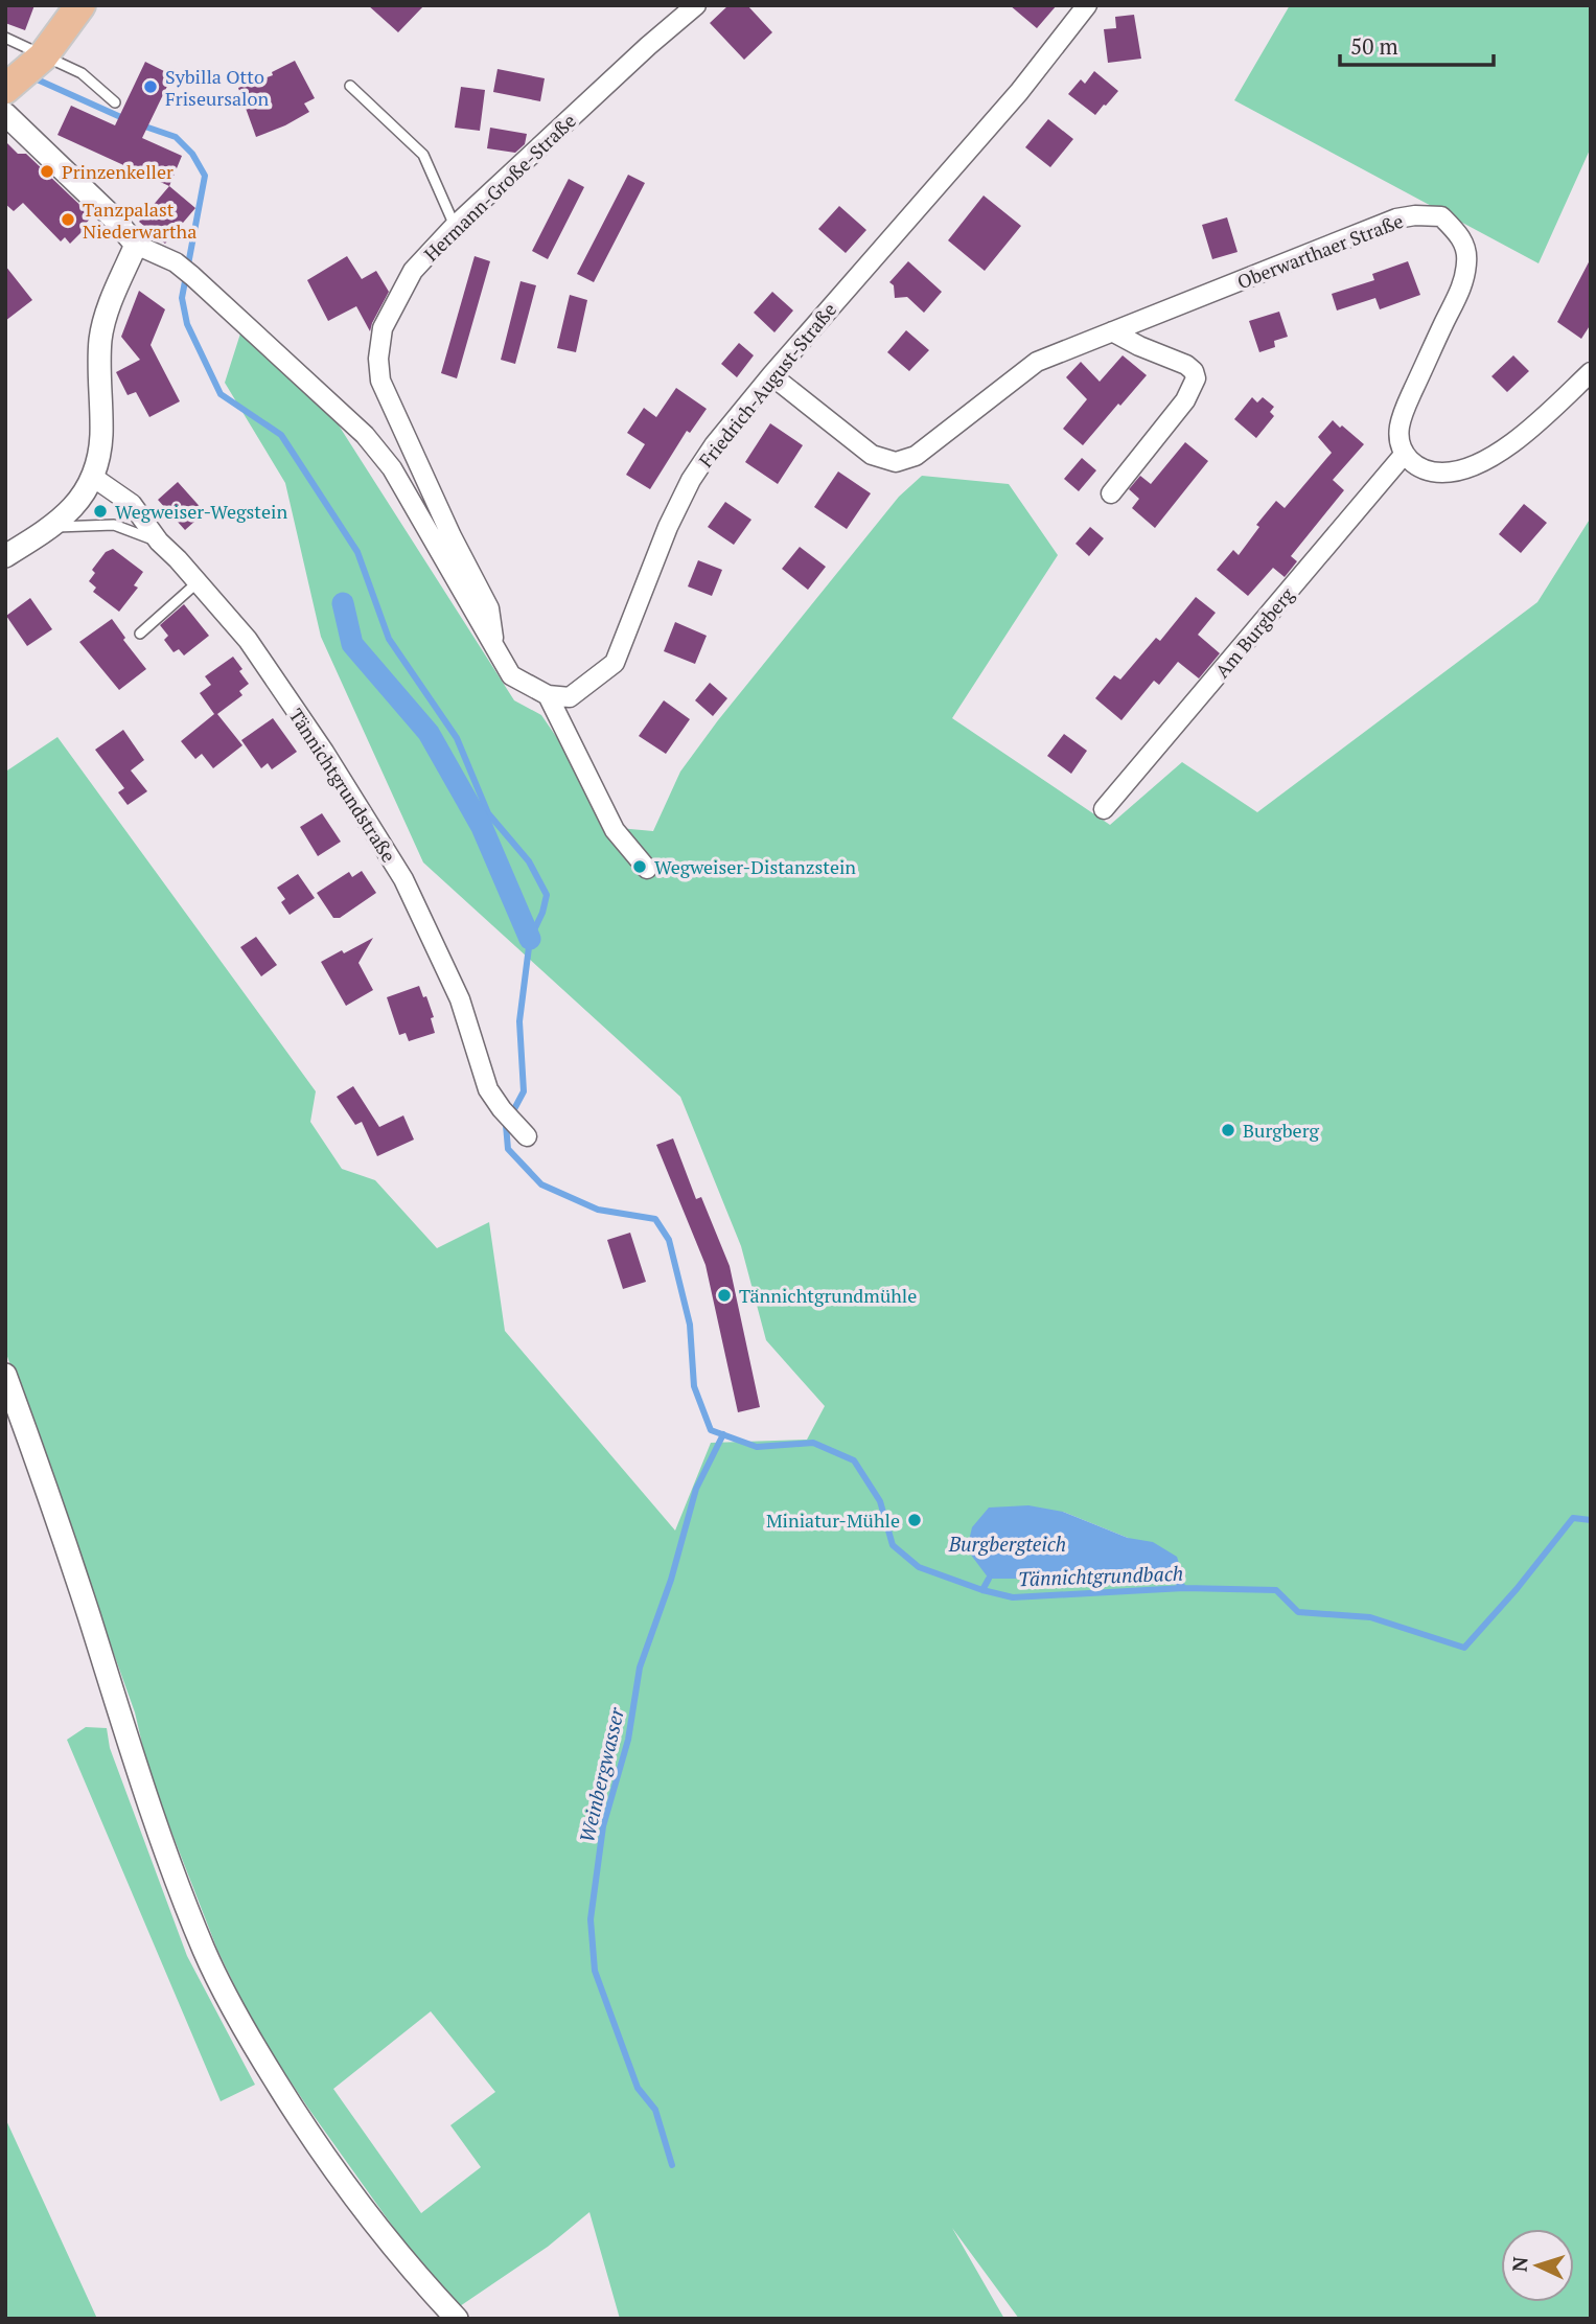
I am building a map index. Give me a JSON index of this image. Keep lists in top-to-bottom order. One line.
{"streets":{"street":["Hermann-Große-Straße","Oberwarthaer Straße","Friedrich-August-Straße","Am Burgberg","Tännichtgrundstraße"]},"crossings":[["Oberwarthaer Straße","Friedrich-August-Straße"],["Oberwarthaer Straße","Am Burgberg"]],"water":["Burgbergteich","Tännichtgrundbach","Weinbergwasser"],"places":["Sybilla Otto Friseursalon","Prinzenkeller","Tanzpalast Niederwartha","Wegweiser-Wegstein","Wegweiser-Distanzstein","Burgberg","Tännichtgrundmühle","Miniatur-Mühle"],"scale_bar":"50 m","north":"left"}
